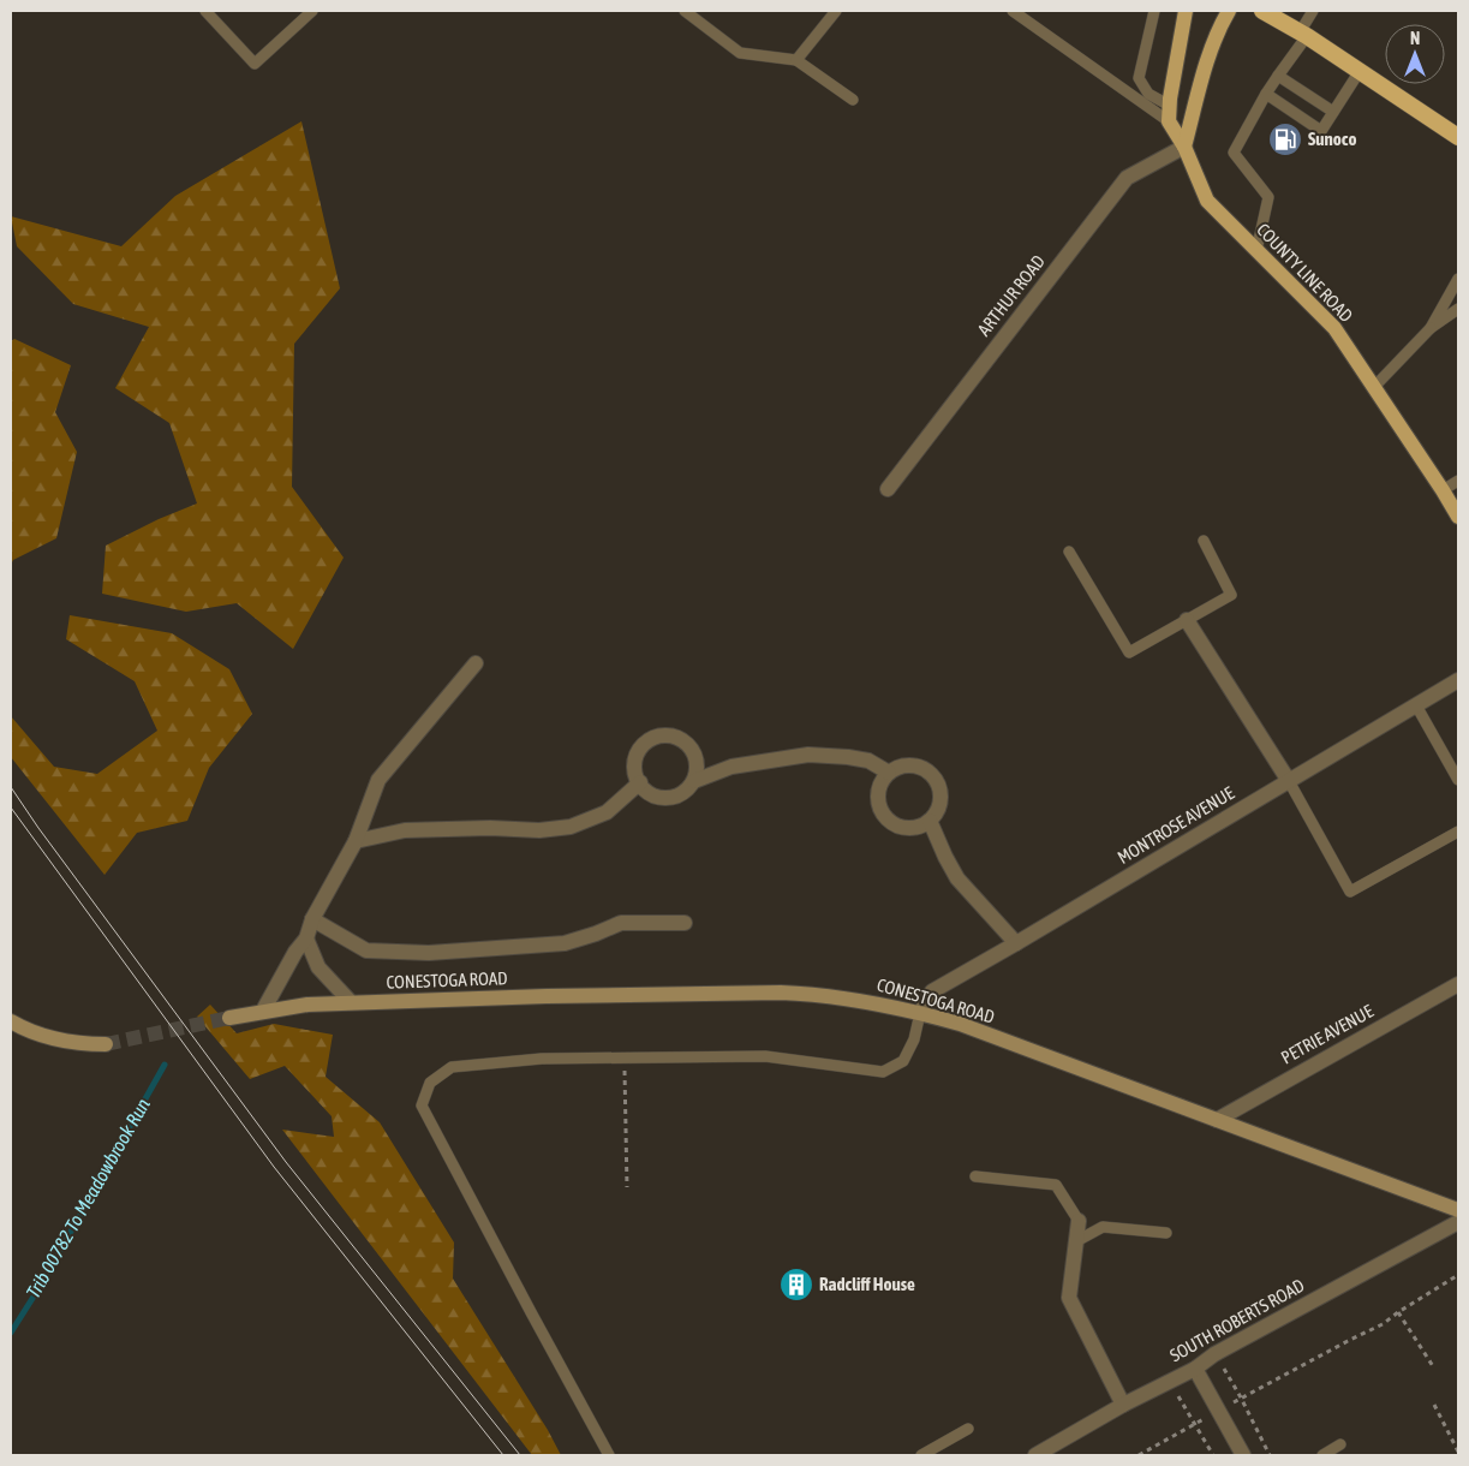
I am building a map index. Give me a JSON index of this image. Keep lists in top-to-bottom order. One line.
{"streets":{"main road":["COUNTY LINE ROAD","CONESTOGA ROAD"],"street":["ARTHUR ROAD","MONTROSE AVENUE","PETRIE AVENUE","SOUTH ROBERTS ROAD"]},"crossings":[["COUNTY LINE ROAD","ARTHUR ROAD"],["MONTROSE AVENUE","CONESTOGA ROAD"],["CONESTOGA ROAD","PETRIE AVENUE"]],"water":["Trib 00782 To Meadowbrook Run"],"places":{"fuel station":["Sunoco"],"building":["Radcliff House"]},"north":"top"}
